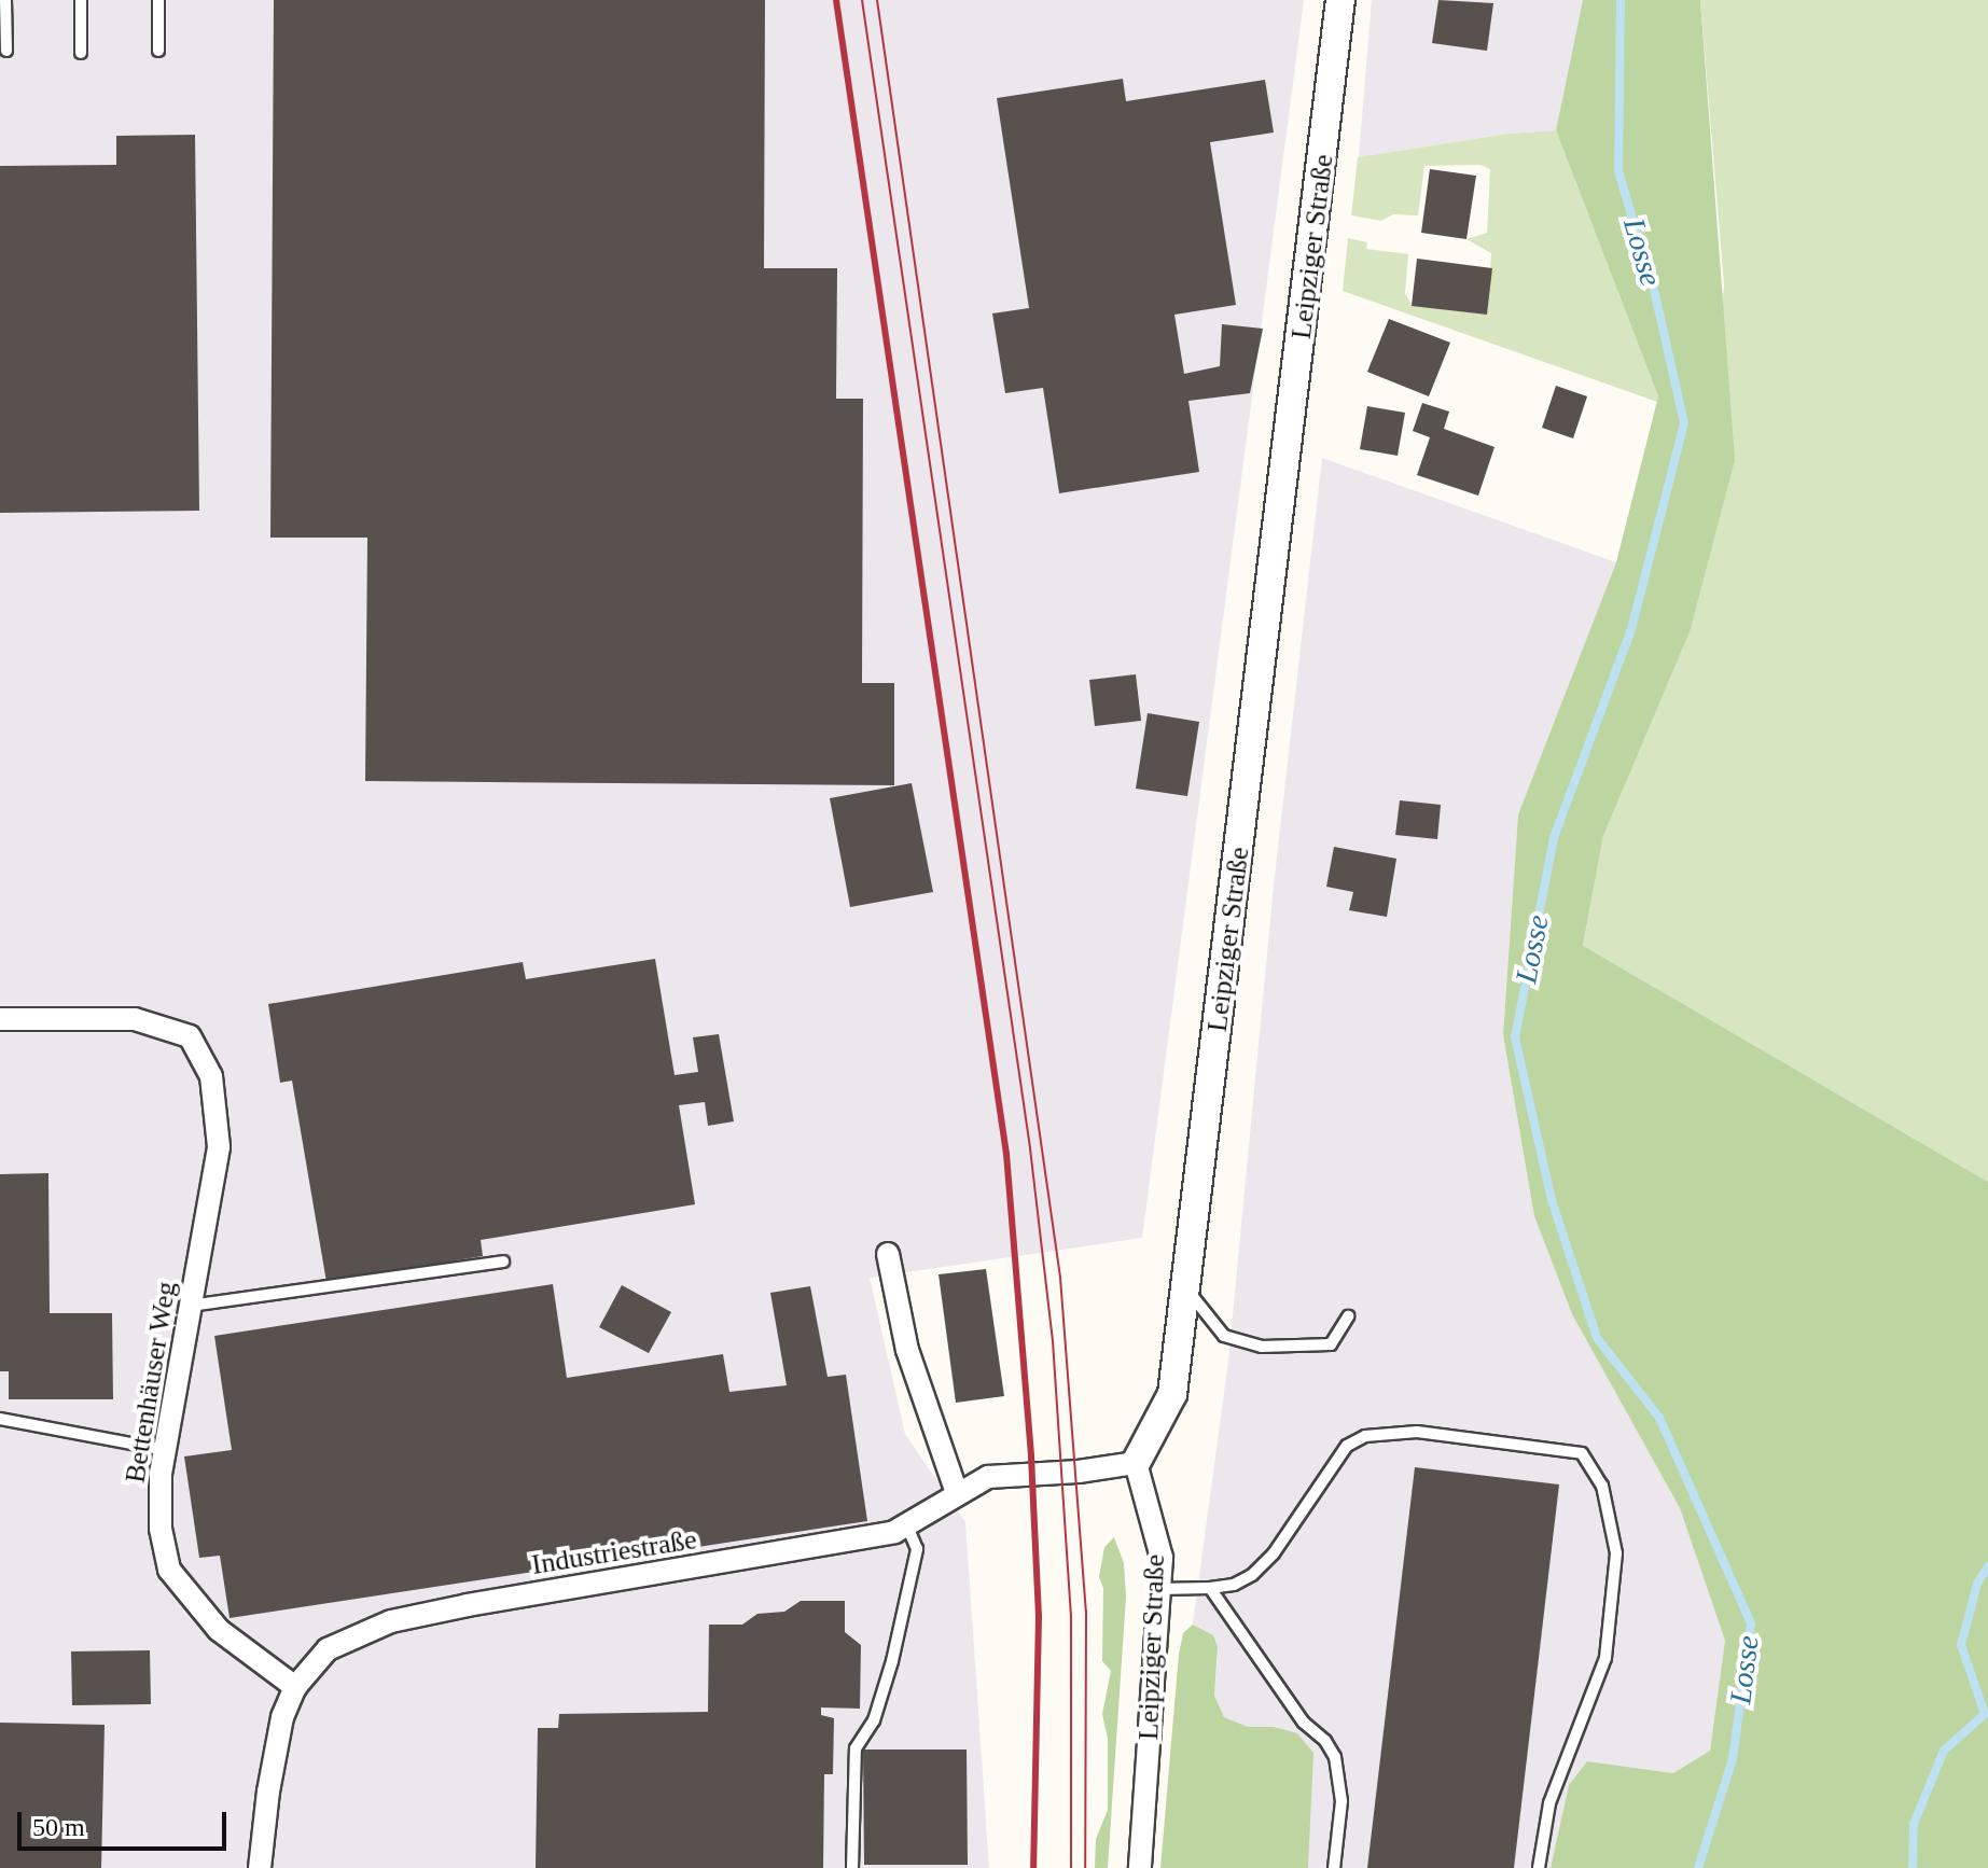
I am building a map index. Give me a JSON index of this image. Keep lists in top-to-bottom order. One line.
{"streets":{"street":["Leipziger Straße","Bettenhäuser Weg","Industriestraße"]},"crossings":[["Leipziger Straße","Industriestraße"],["Bettenhäuser Weg","Industriestraße"]],"water":["Losse"],"scale_bar":"50 m"}
